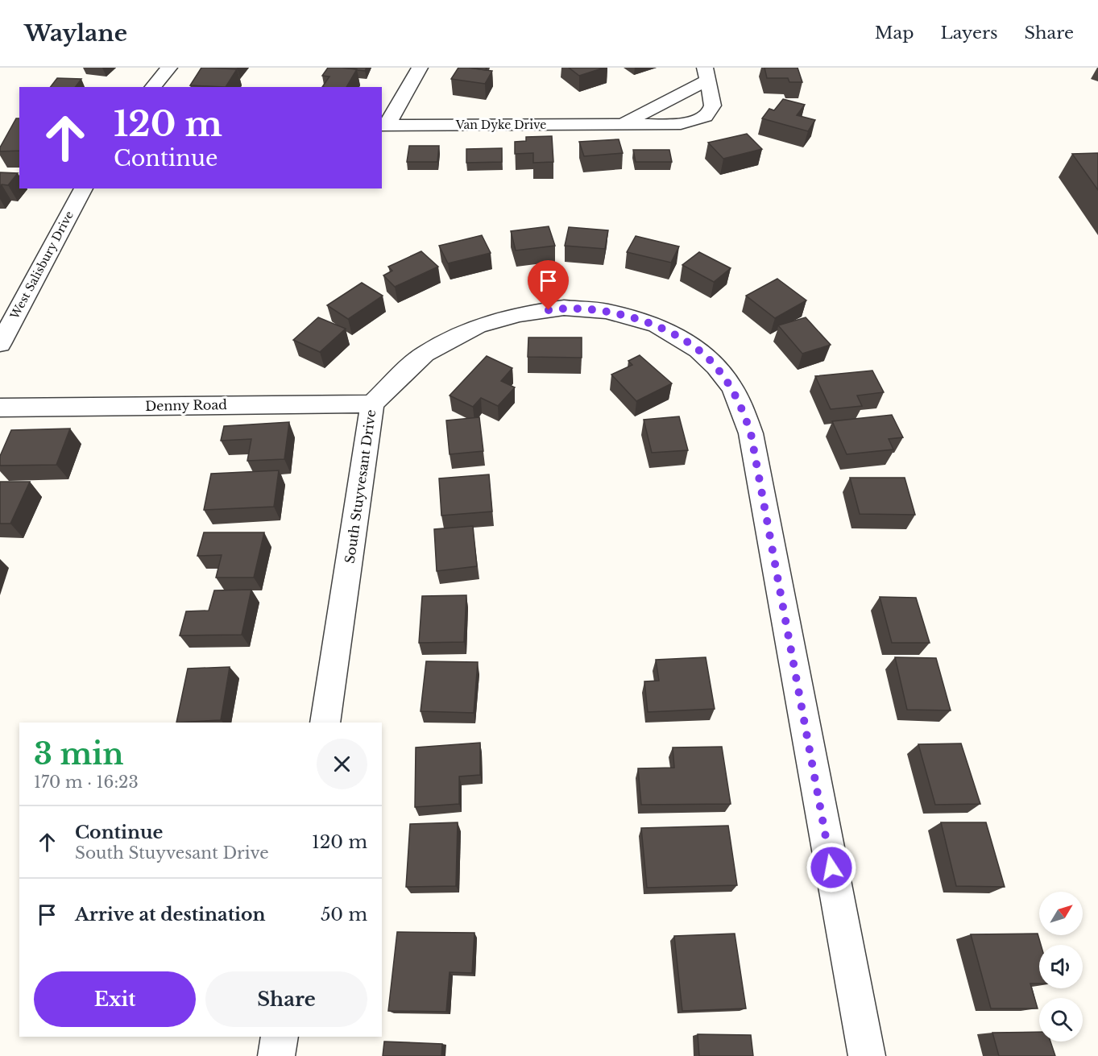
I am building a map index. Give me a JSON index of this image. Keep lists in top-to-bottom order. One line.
{"streets":{"street":["Van Dyke Drive","West Salisbury Drive","Denny Road","South Stuyvesant Drive"]},"crossings":[["Denny Road","South Stuyvesant Drive"]],"north":"top right","page":{"header":"Waylane","nav":["Map","Layers","Share"],"turn":["120 m","Continue"],"heading":["3 min","170 m · 16:23"],"list":[{"name":"Continue","note":"South Stuyvesant Drive","value":"120 m"},{"name":"Arrive at destination","value":"50 m"}],"buttons":["Exit","Share"]}}
